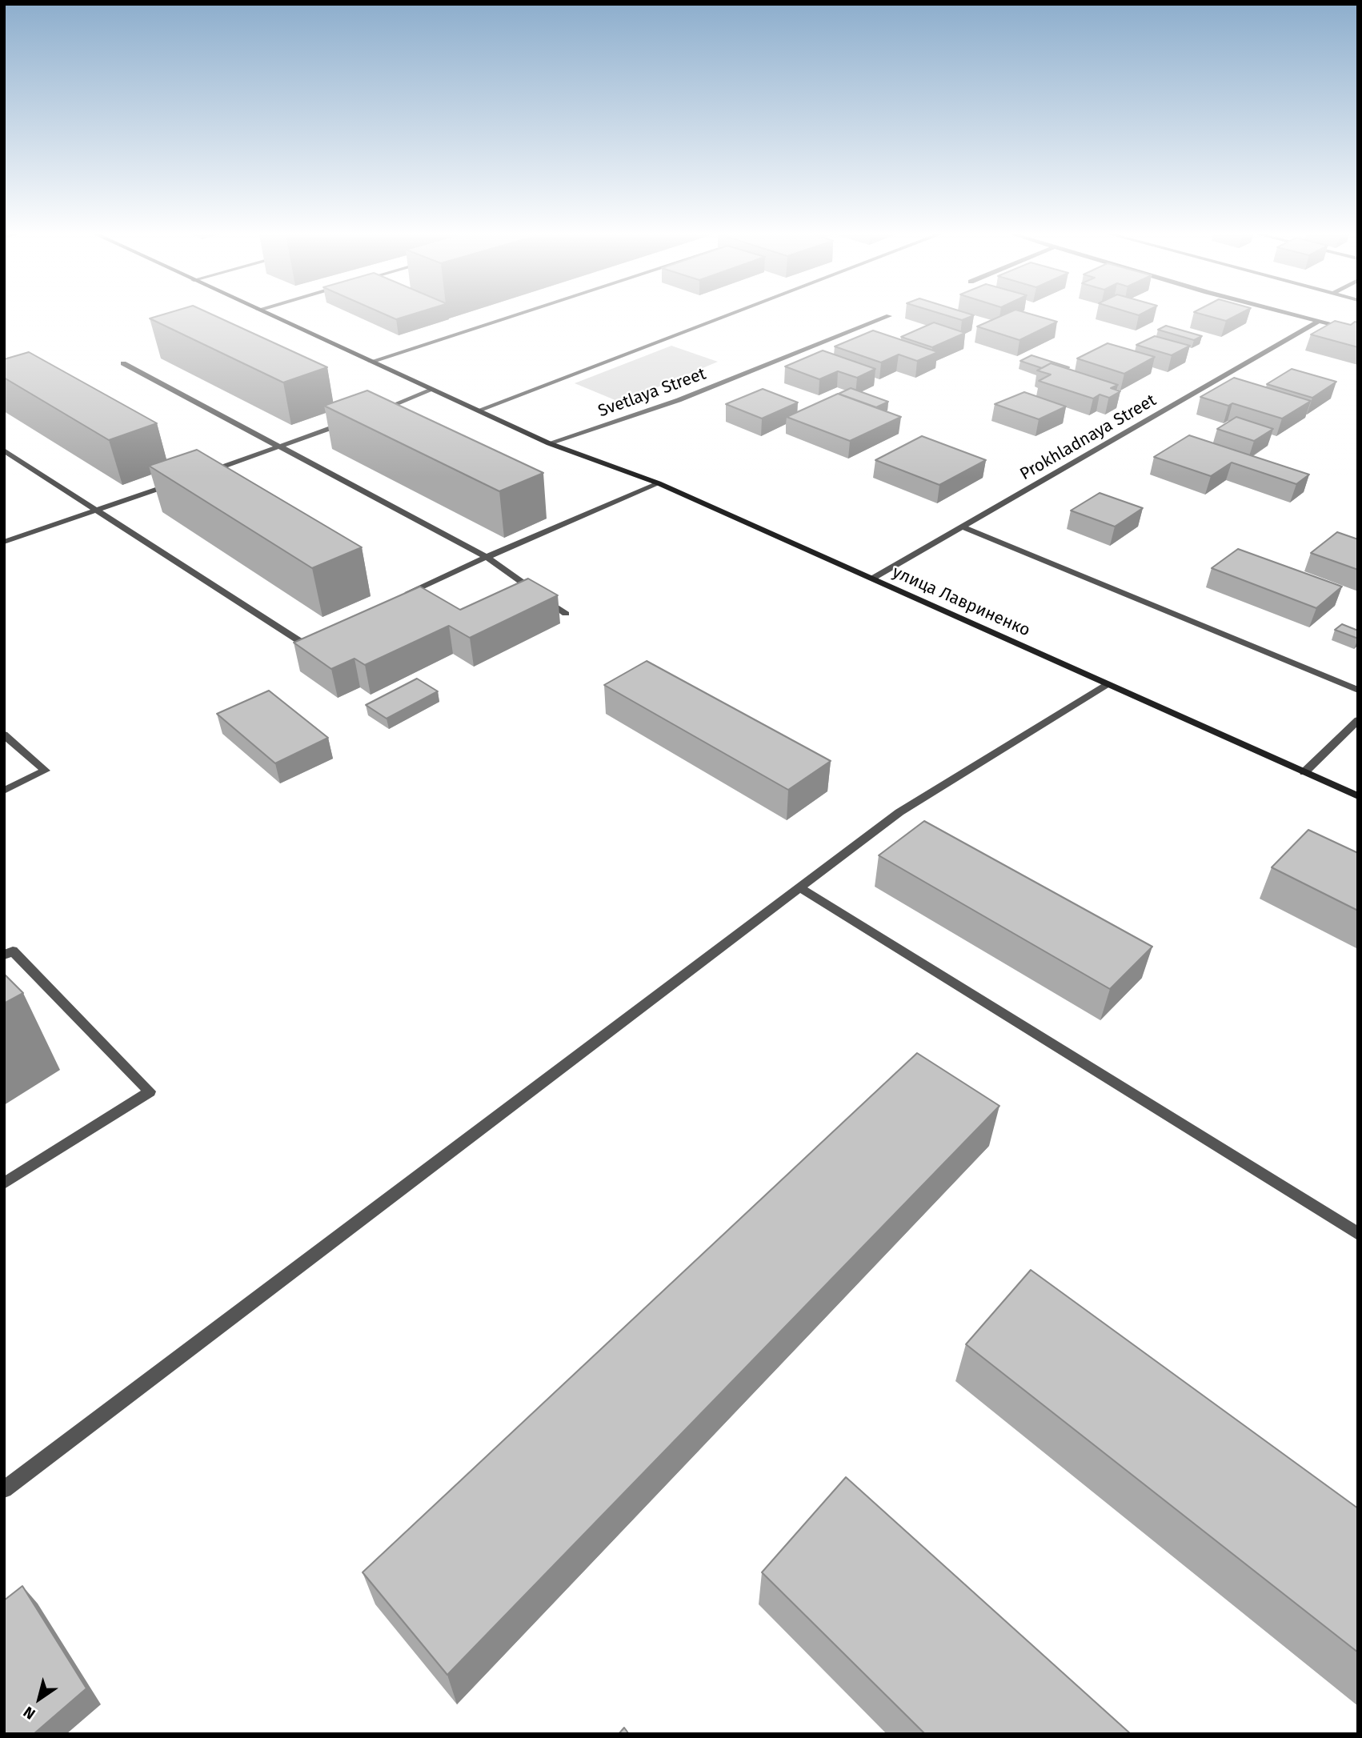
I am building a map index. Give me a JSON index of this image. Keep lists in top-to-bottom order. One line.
{"streets":{"street":["Svetlaya Street","Prokhladnaya Street","улица Лавриненко"]},"crossings":[["Svetlaya Street","улица Лавриненко"],["Prokhladnaya Street","улица Лавриненко"]],"north":"bottom left"}
